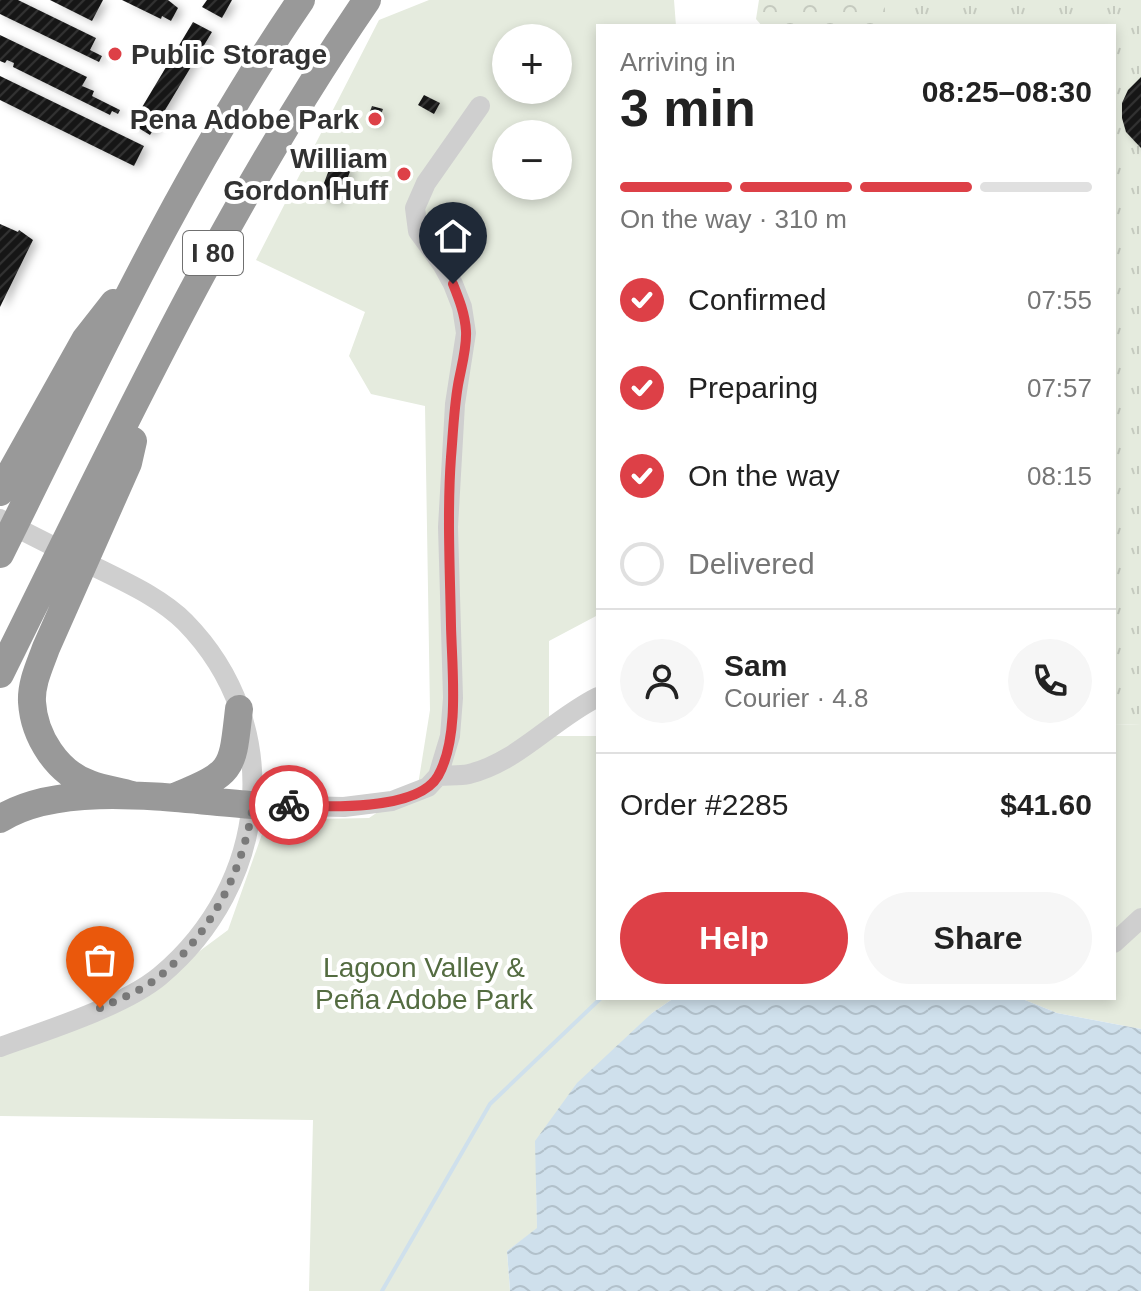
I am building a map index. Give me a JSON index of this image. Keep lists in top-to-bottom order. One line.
{"streets":{"highway":["I 80"]},"parks":["Lagoon Valley & Peña Adobe Park"],"places":["Public Storage","Pena Adobe Park","William Gordon Huff"],"page":{"map_buttons":["+","−"],"heading":["3 min","Arriving in","08:25–08:30"],"panel":["Sam","Courier · 4.8","Order #2285","$41.60"],"bar":"On the way · 310 m","list":[["Confirmed","07:55"],["Preparing","07:57"],["On the way","08:15"],"Delivered"],"buttons":["Help","Share"]}}
